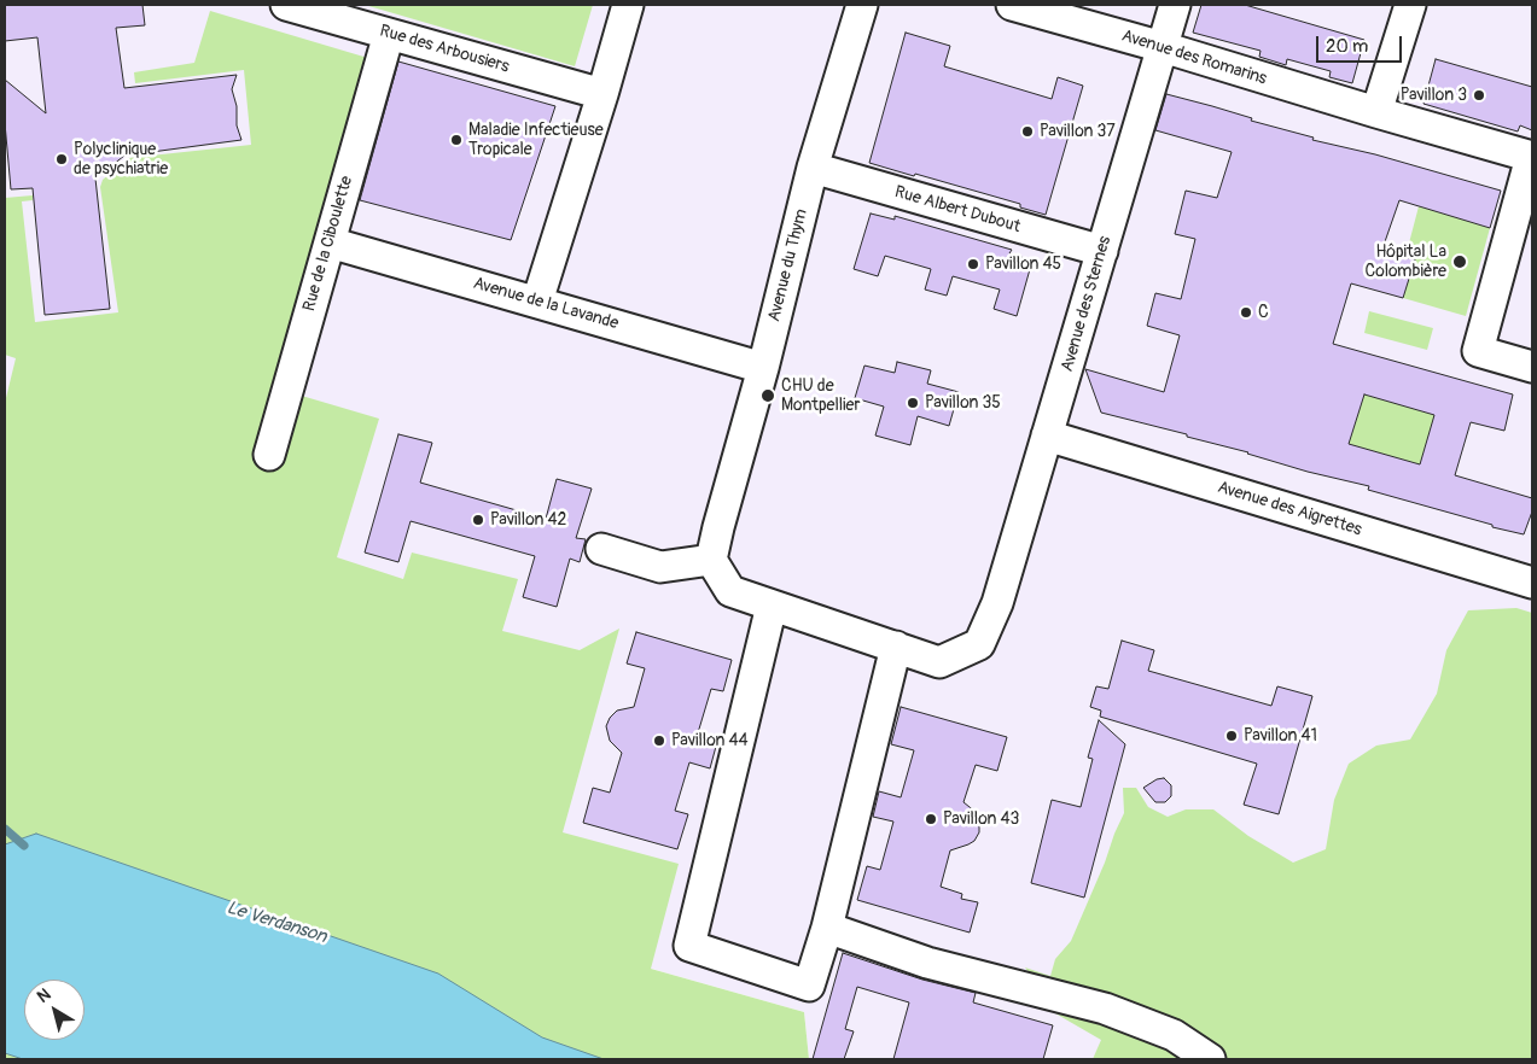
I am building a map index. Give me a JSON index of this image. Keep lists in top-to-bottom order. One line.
{"streets":{"lane":["Rue des Arbousiers","Avenue des Romarins","Rue Albert Dubout","Rue de la Ciboulette","Avenue du Thym","Avenue de la Lavande","Avenue des Sternes","Avenue des Aigrettes"]},"crossings":[["Rue des Arbousiers","Rue de la Ciboulette"],["Avenue des Romarins","Avenue des Sternes"],["Rue Albert Dubout","Avenue du Thym"],["Rue Albert Dubout","Avenue des Sternes"],["Rue de la Ciboulette","Avenue de la Lavande"],["Avenue du Thym","Avenue de la Lavande"],["Avenue du Thym","Avenue des Sternes"],["Avenue des Sternes","Avenue des Aigrettes"]],"water":["Le Verdanson"],"places":["Pavillon 3","Pavillon 37","Maladie Infectieuse Tropicale","Polyclinique de psychiatrie","Hôpital La Colombière","Pavillon 45","C","CHU de Montpellier","Pavillon 35","Pavillon 42","Pavillon 41","Pavillon 44","Pavillon 43"],"scale_bar":"20 m","north":"top left"}
